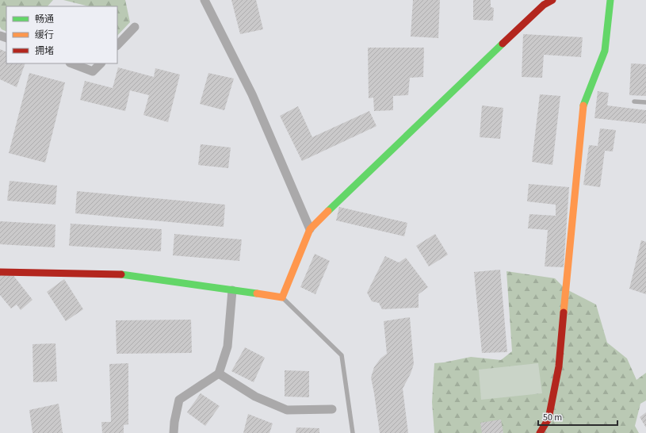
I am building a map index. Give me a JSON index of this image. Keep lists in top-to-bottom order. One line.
{"legend":["畅通","缓行","拥堵"],"scale_bar":"50 m"}
